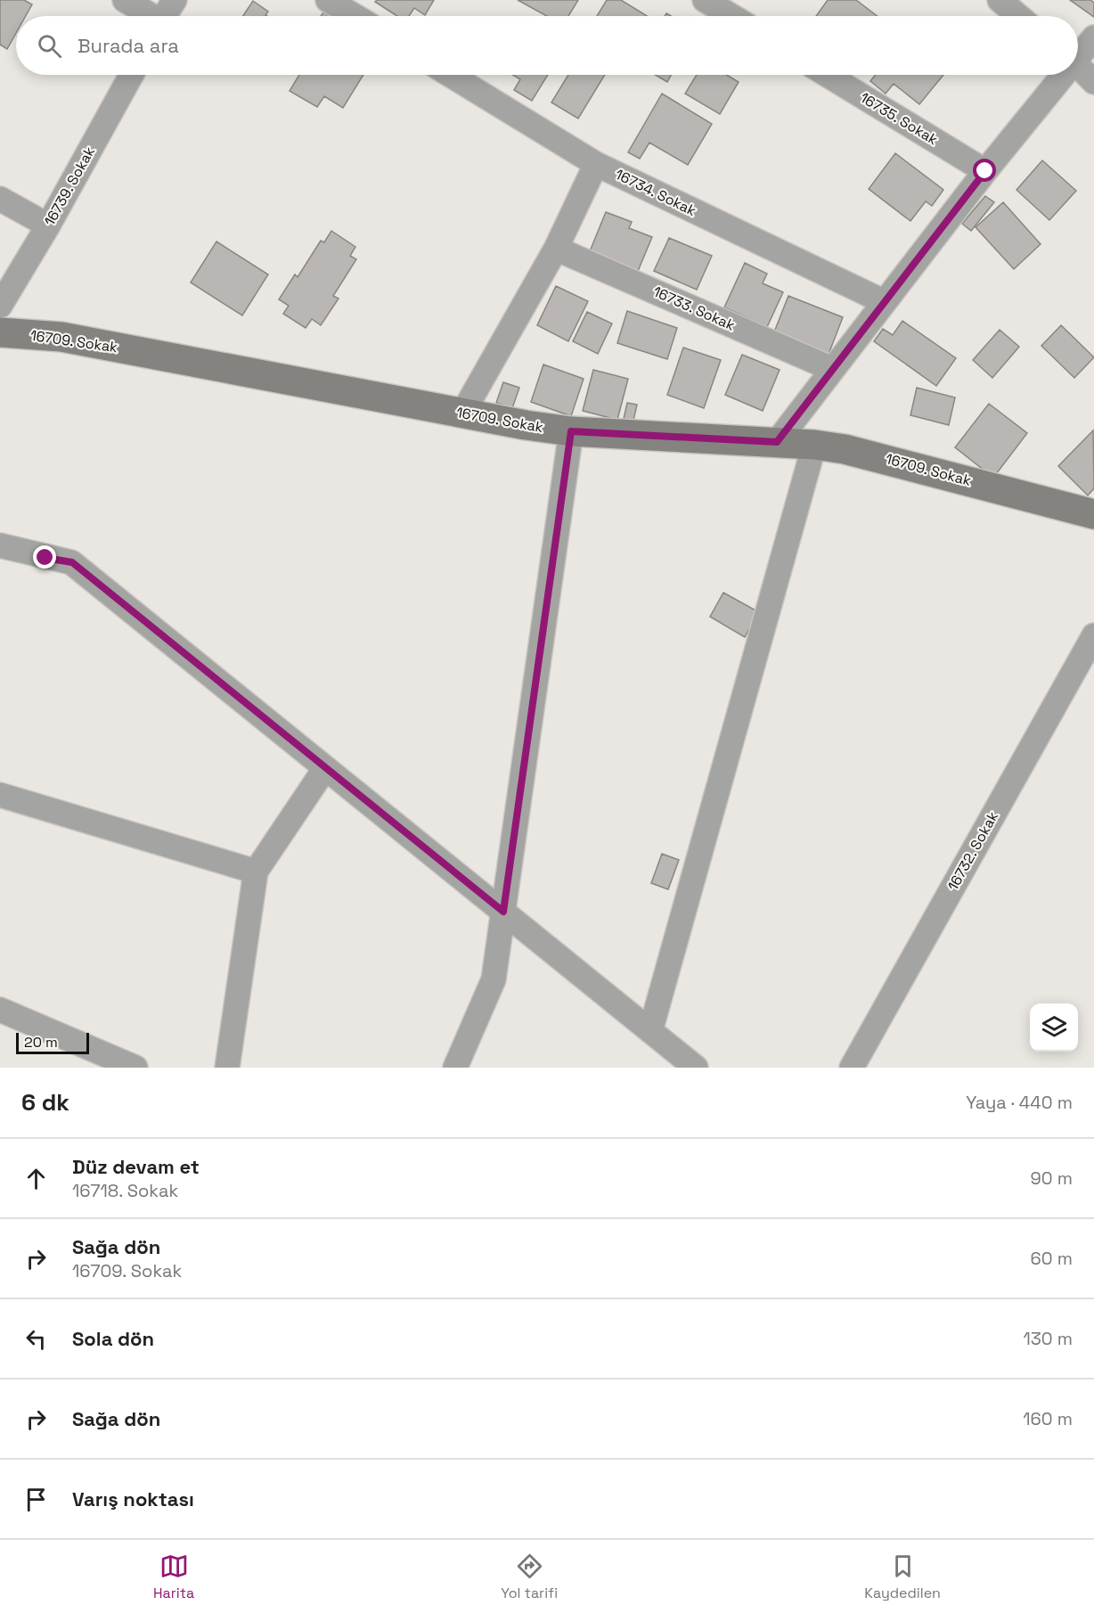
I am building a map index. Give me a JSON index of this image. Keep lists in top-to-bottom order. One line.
{"streets":{"street":["16735. Sokak","16739. Sokak","16734. Sokak","16733. Sokak","16709. Sokak","16732. Sokak"]},"scale_bar":"20 m","page":{"search":"Burada ara","scale":"20 m","heading":["6 dk","Yaya · 440 m"],"list":[["Düz devam et","16718. Sokak","90 m"],["Sağa dön","16709. Sokak","60 m"],["Sola dön","130 m"],["Sağa dön","160 m"],"Varış noktası"],"nav":["Harita","Yol tarifi","Kaydedilen"]}}
